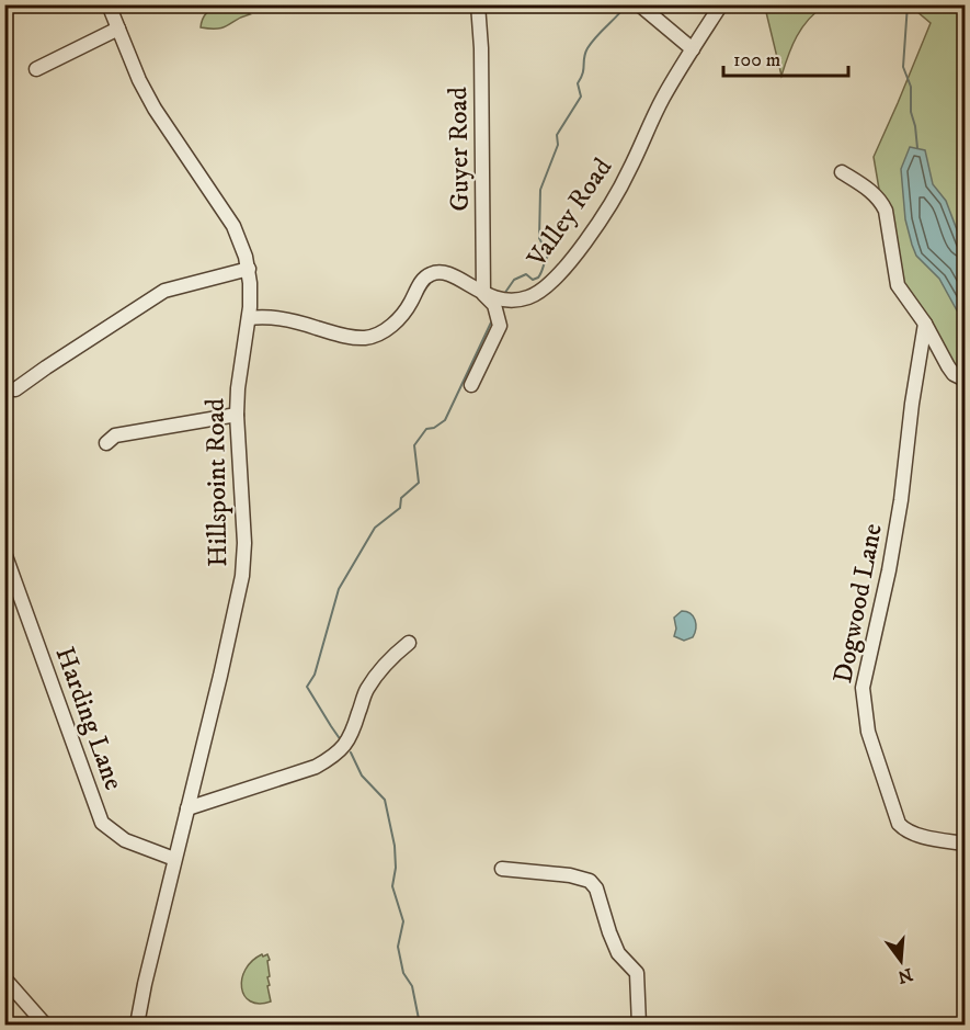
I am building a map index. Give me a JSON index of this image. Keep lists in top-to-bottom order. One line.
{"streets":{"street":["Guyer Road","Valley Road","Hillspoint Road","Dogwood Lane","Harding Lane"]},"crossings":[["Guyer Road","Valley Road"],["Valley Road","Hillspoint Road"],["Hillspoint Road","Harding Lane"]],"scale_bar":"100 m","north":"bottom"}
